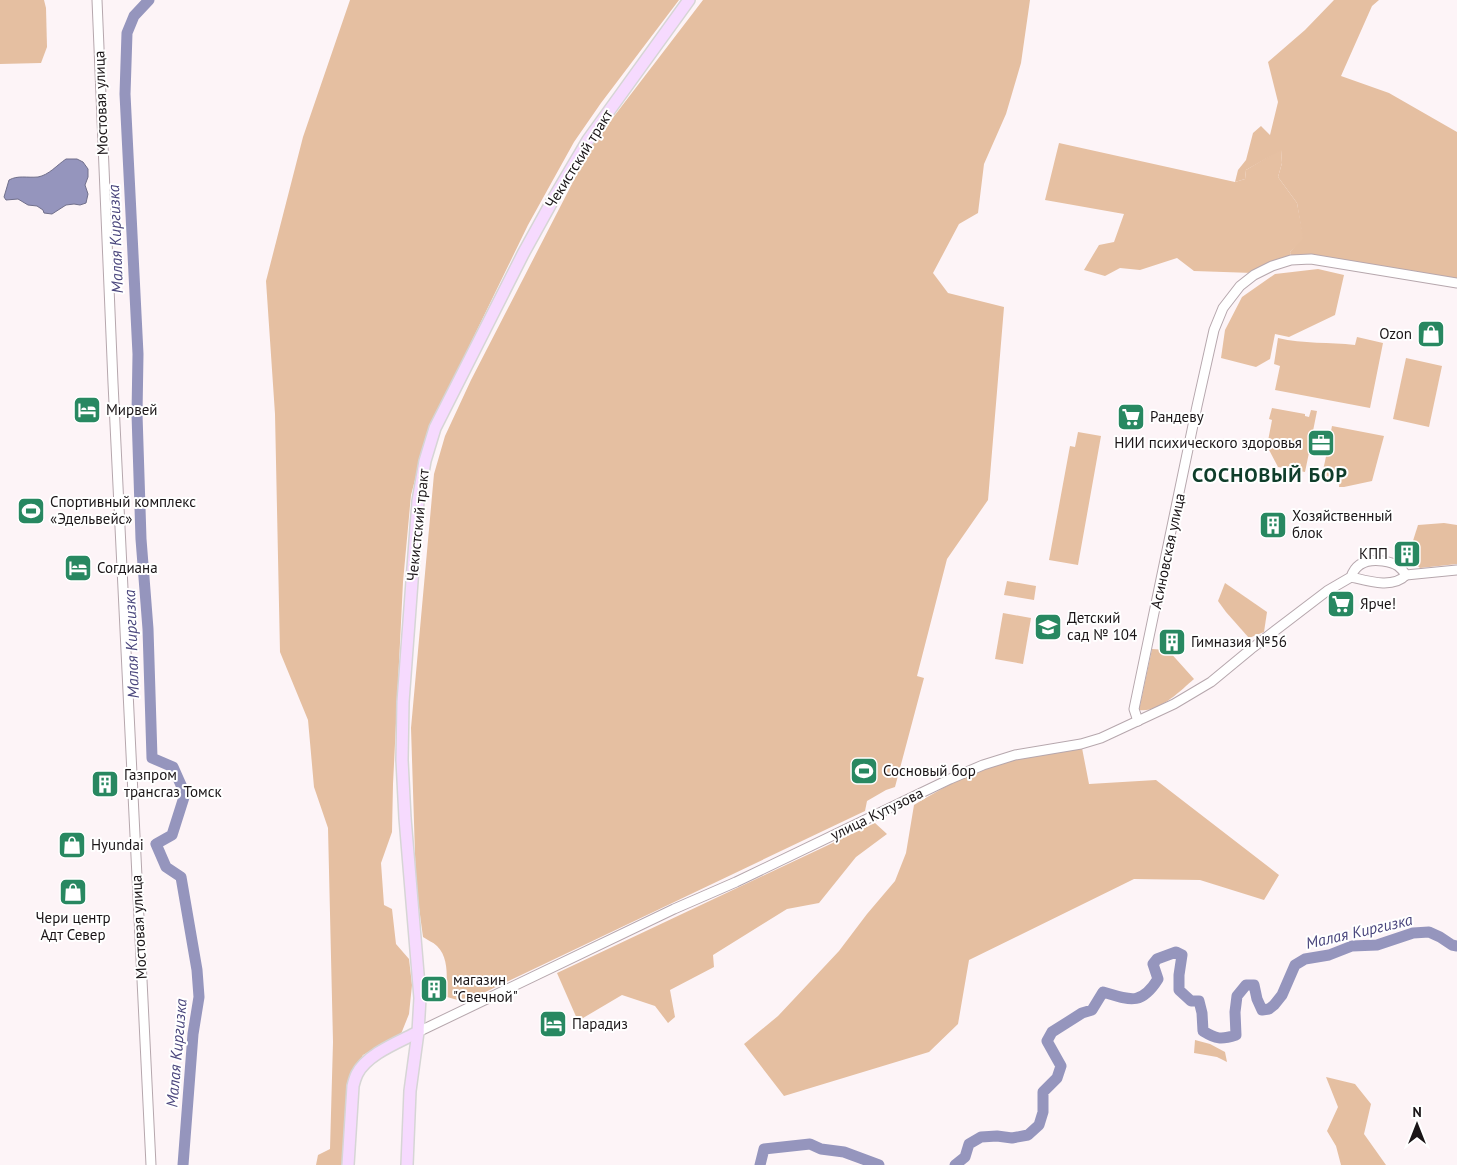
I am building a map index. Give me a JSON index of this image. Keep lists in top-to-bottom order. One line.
{"streets":{"main road":["Чекистский тракт"],"street":["Мостовая улица","Асиновская улица","улица Кутузова"]},"crossings":[["Чекистский тракт","улица Кутузова"],["Асиновская улица","улица Кутузова"]],"districts":["СОСНОВЫЙ БОР"],"water":["Малая Киргизка"],"places":{"shop":["Ozon","Hyundai","Чери центр Адт Север"],"hotel":["Мирвей","Согдиана","Парадиз"],"supermarket":["Рандеву","Ярче!"],"office":["НИИ психического здоровья"],"sports":["Спортивный комплекс «Эдельвейс»","Сосновый бор"],"building":["Хозяйственный блок","КПП","Гимназия №56","Газпром трансгаз Томск","магазин \"Свечной\""],"school or university":["Детский сад № 104"]},"north":"top"}
